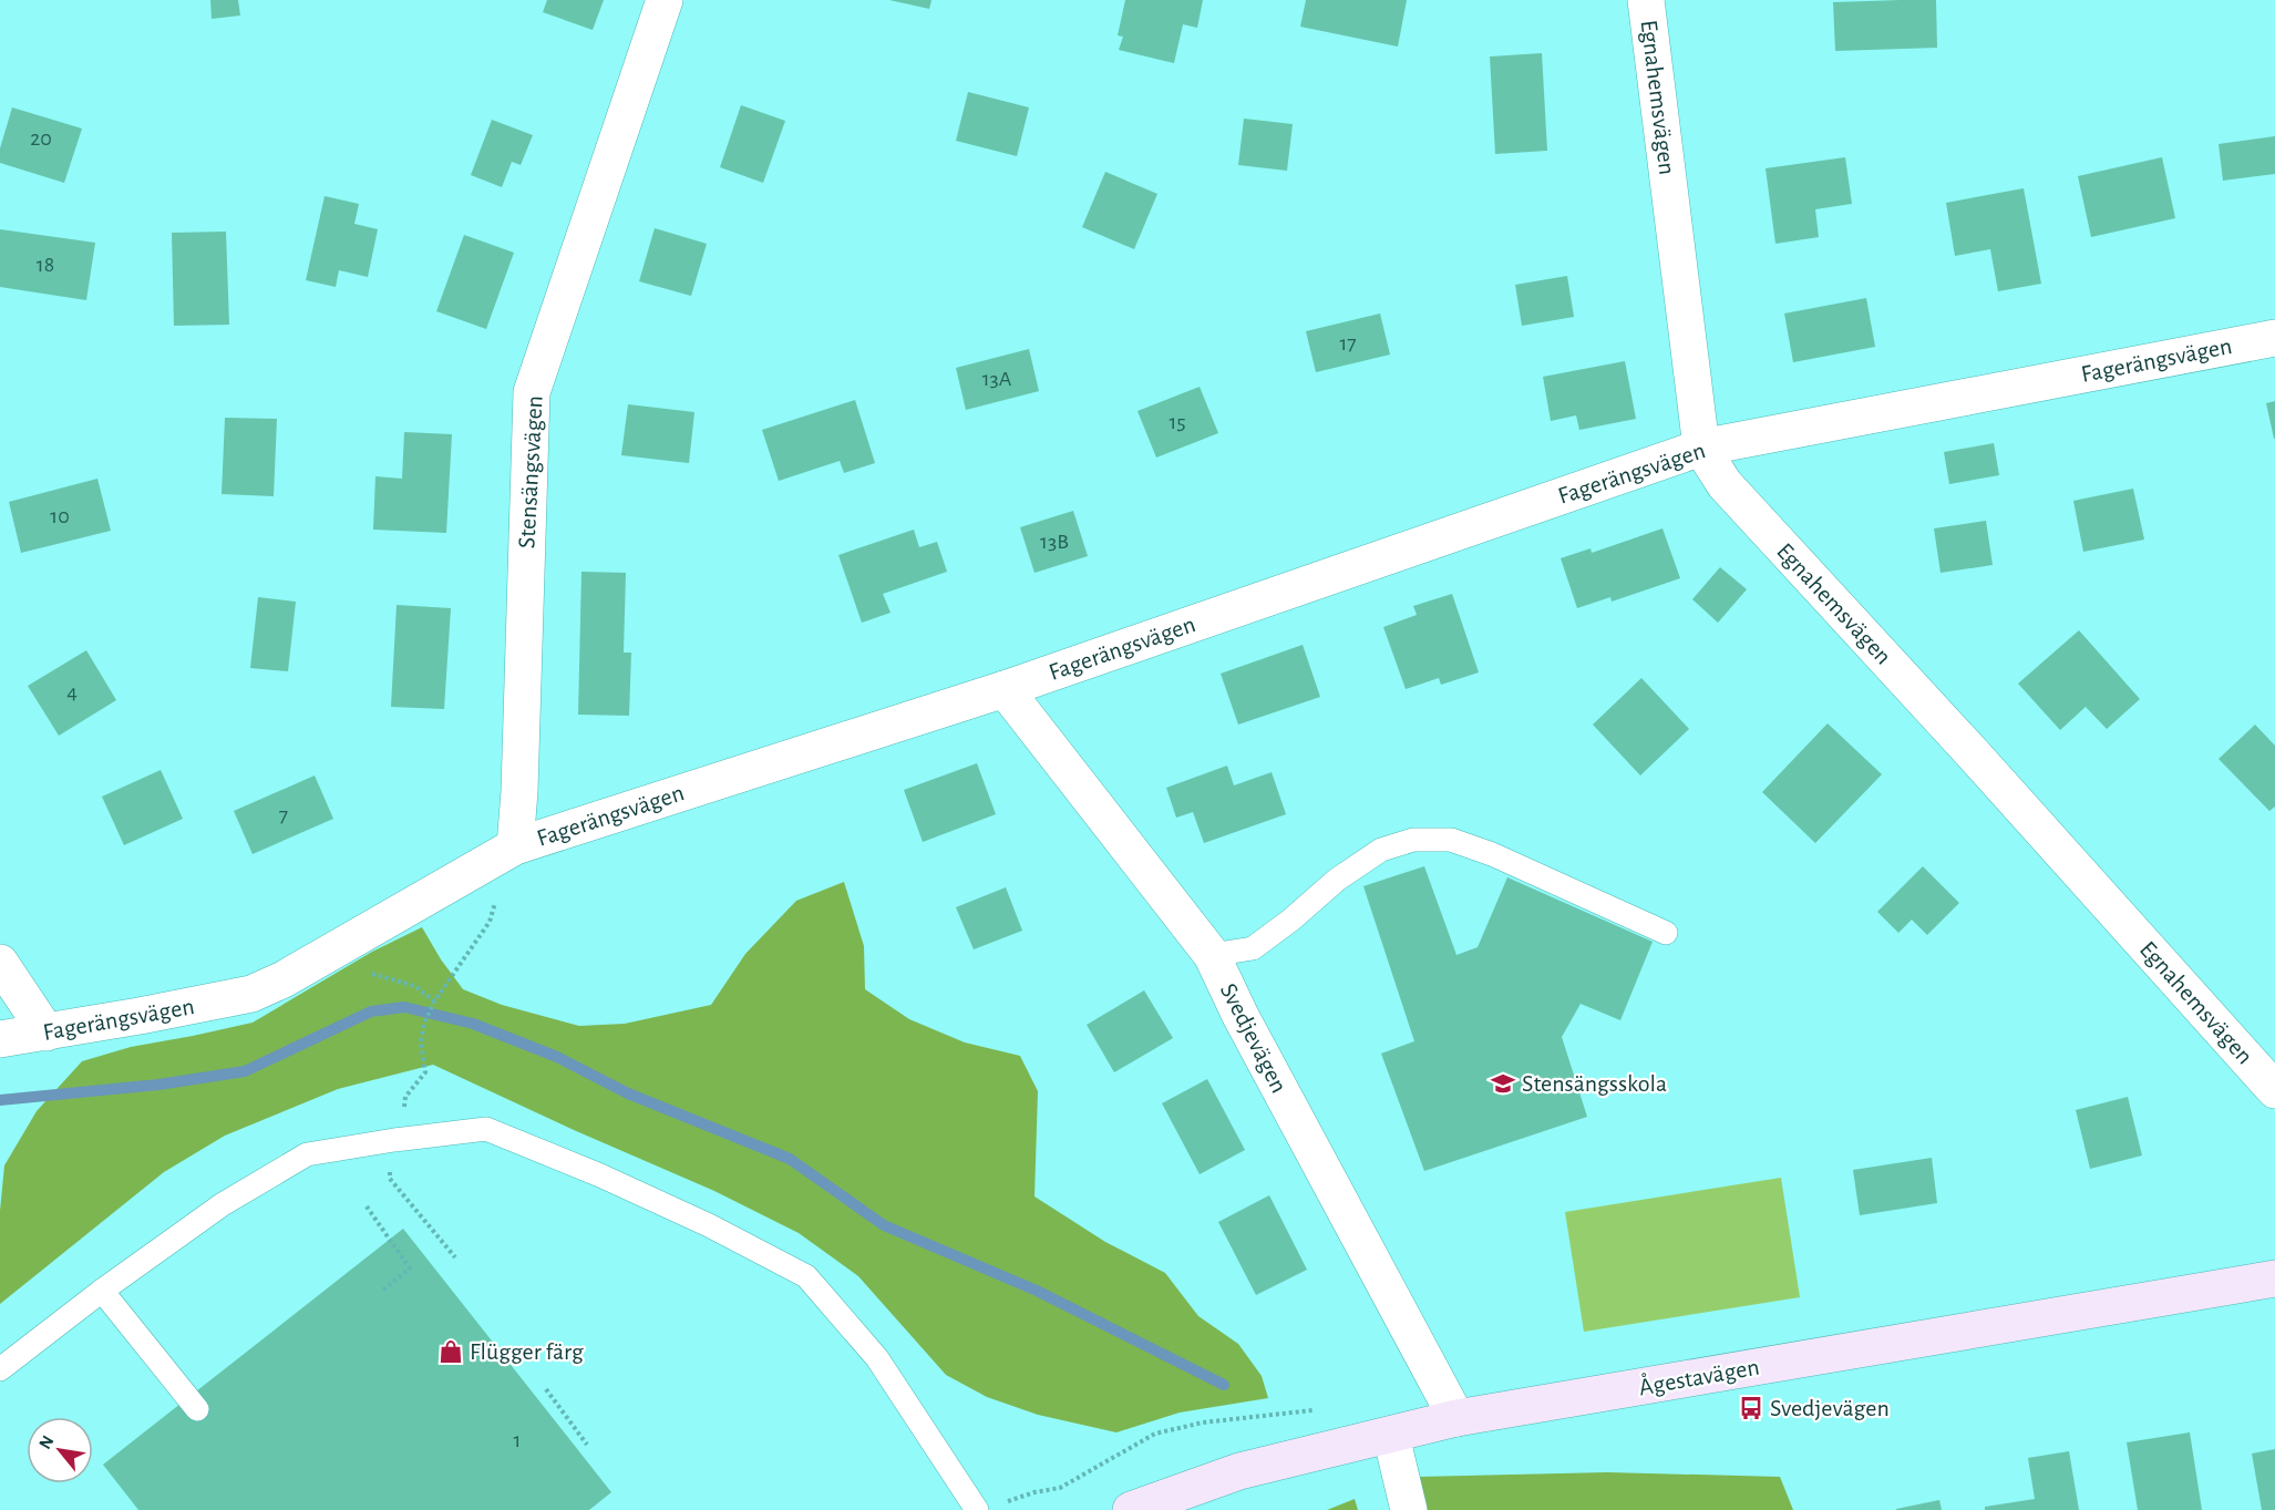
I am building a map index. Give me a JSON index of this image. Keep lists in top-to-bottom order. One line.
{"streets":{"main road":["Ågestavägen"],"street":["Egnahemsvägen","Fagerängsvägen","Stensängsvägen","Svedjevägen"]},"crossings":[["Egnahemsvägen","Fagerängsvägen"],["Fagerängsvägen","Stensängsvägen"],["Fagerängsvägen","Svedjevägen"],["Svedjevägen","Ågestavägen"]],"places":{"school or university":["Stensängsskola"],"shop":["Flügger färg"],"bus stop":["Svedjevägen"]},"house_numbers":["20","18","17","13A","15","10","13B","4","7","1"],"north":"top left"}
